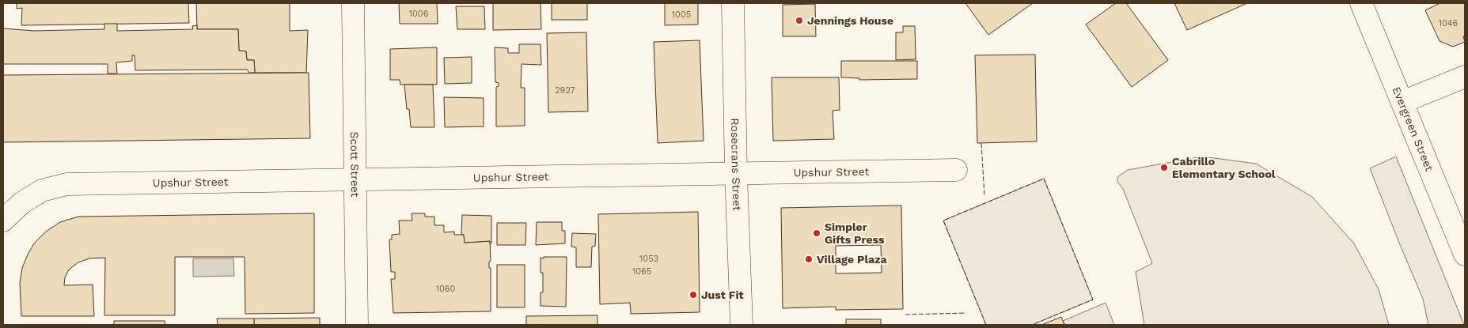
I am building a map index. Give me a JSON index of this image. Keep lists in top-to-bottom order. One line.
{"streets":{"street":["Evergreen Street","Scott Street","Rosecrans Street","Upshur Street"]},"crossings":[["Scott Street","Upshur Street"],["Rosecrans Street","Upshur Street"]],"places":["Jennings House","Cabrillo Elementary School","Simpler Gifts Press","Village Plaza","Just Fit"],"house_numbers":["1006","1005","1046","2927","1053","1065","1060"]}
